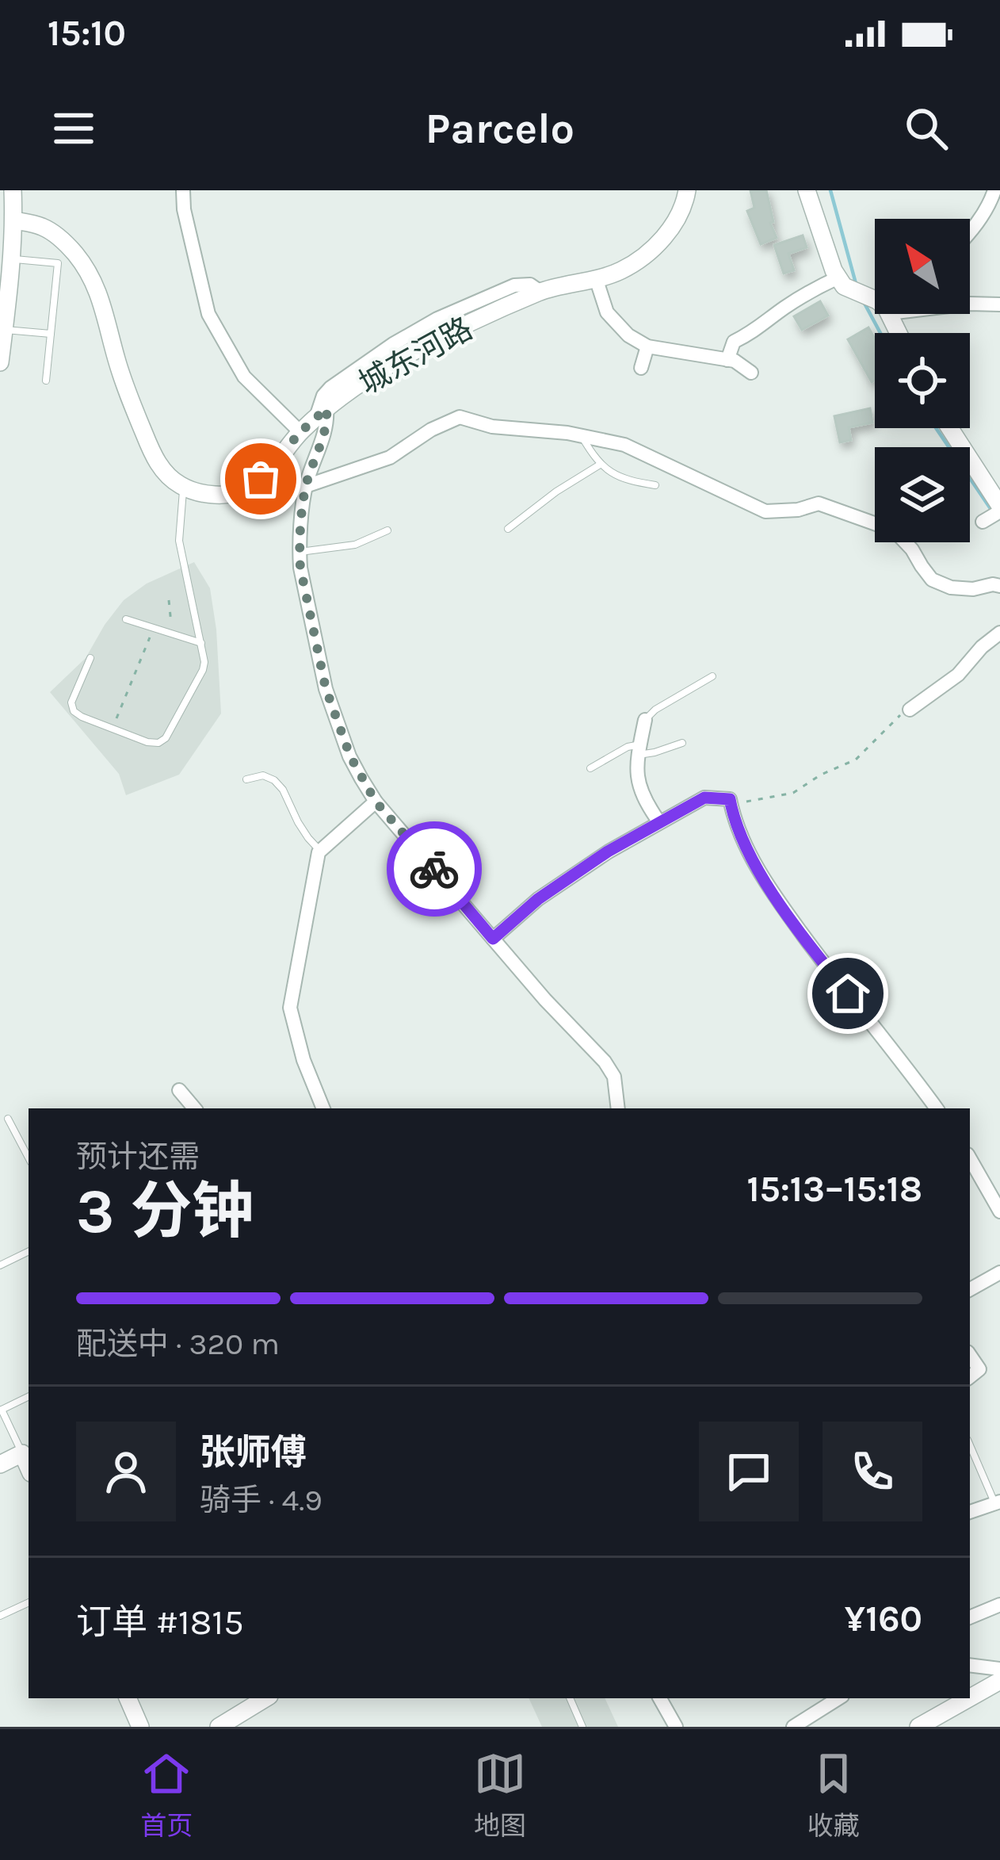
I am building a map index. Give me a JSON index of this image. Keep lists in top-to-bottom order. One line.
{"streets":{"street":["城东河路"]},"north":"top left","page":{"status":"15:10","header":"Parcelo","heading":["3 分钟","预计还需","15:13–15:18"],"panel":["张师傅","骑手 · 4.9","订单 #1815","¥160"],"bar":"配送中 · 320 m","tabs":["首页","地图","收藏"]}}
